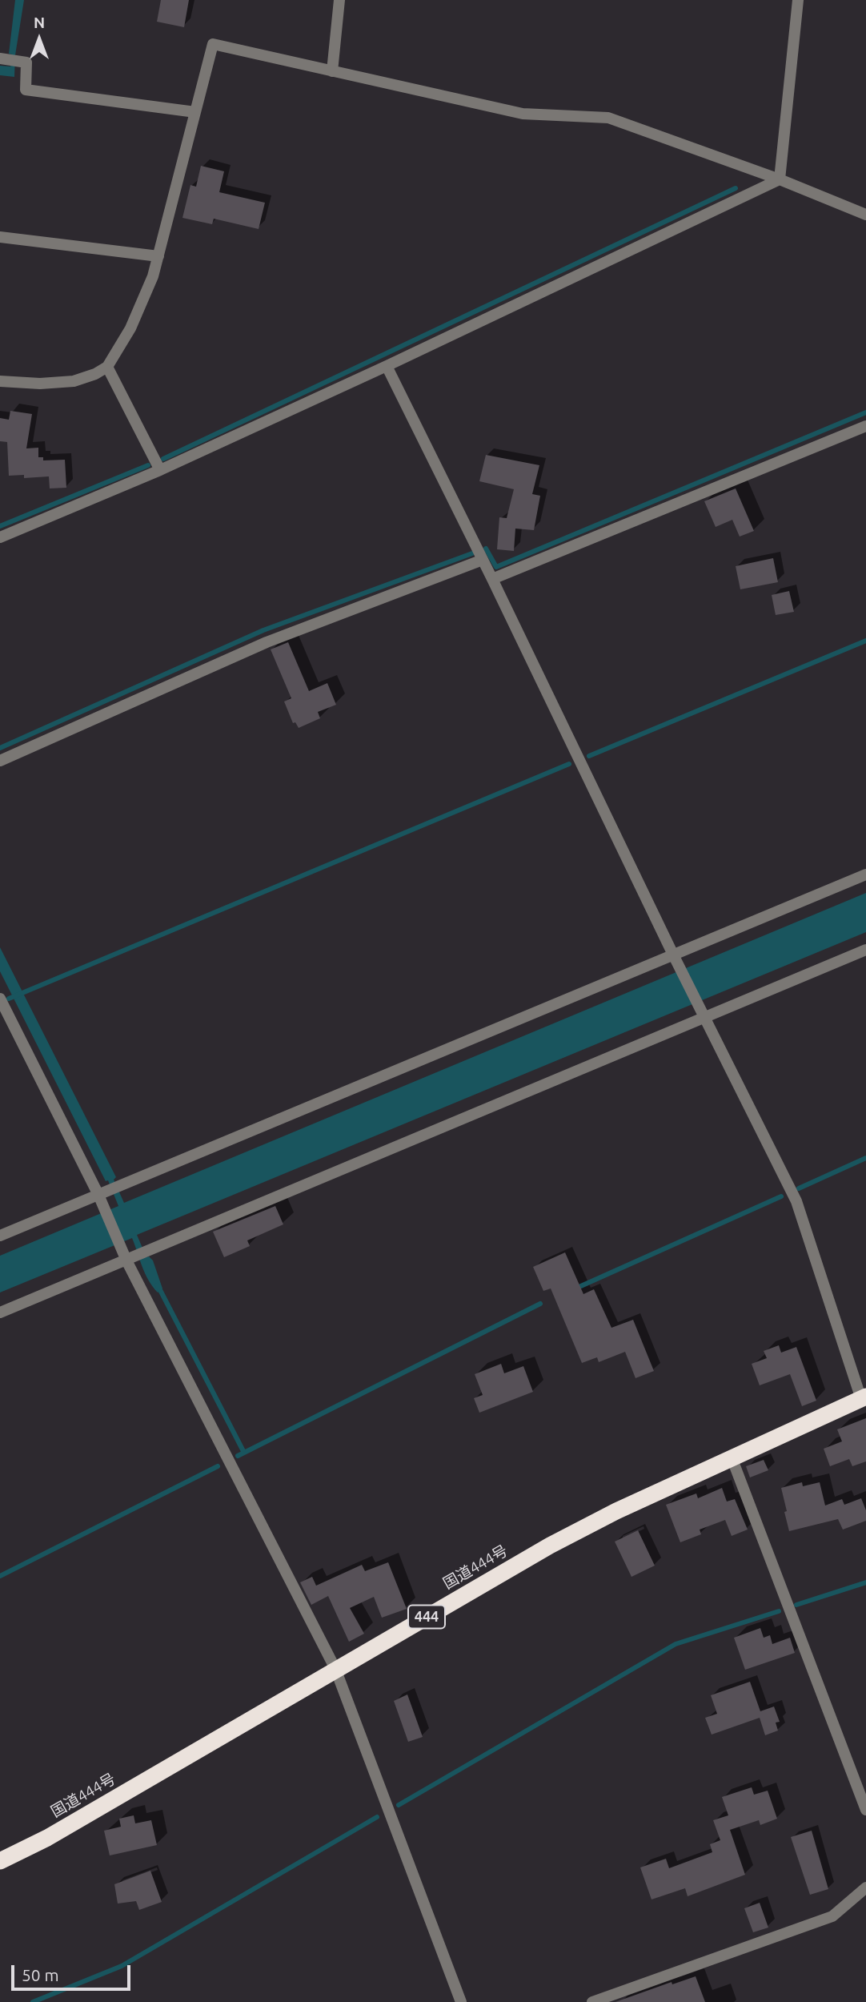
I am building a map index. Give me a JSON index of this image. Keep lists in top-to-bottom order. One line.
{"streets":{"highway":["国道444号","444"]},"scale_bar":"50 m","north":"top"}
